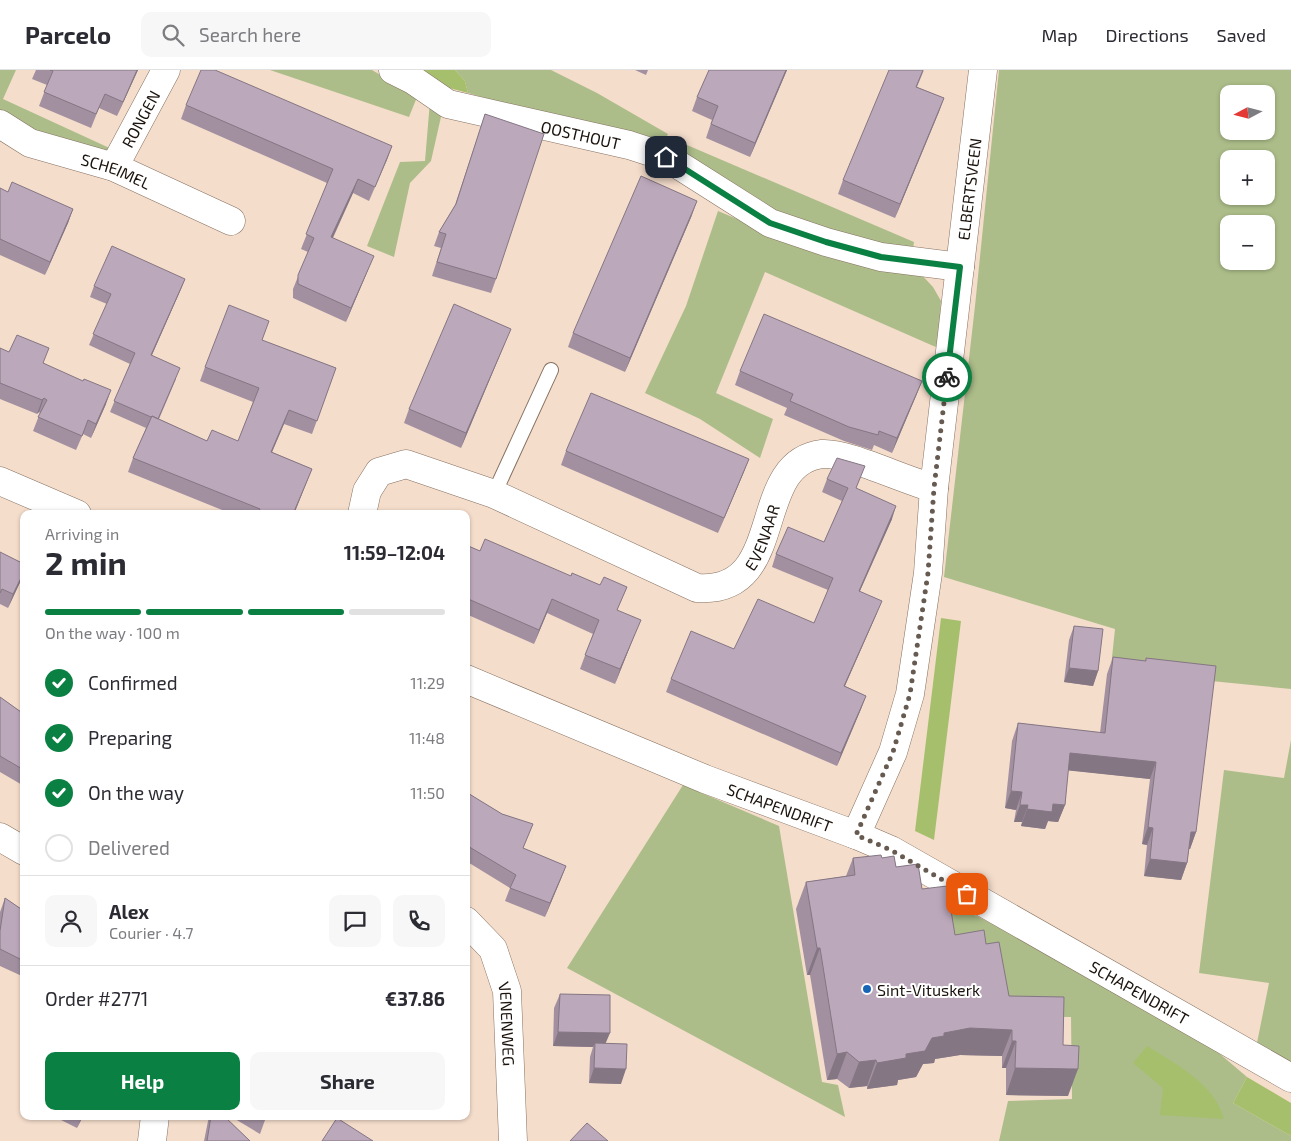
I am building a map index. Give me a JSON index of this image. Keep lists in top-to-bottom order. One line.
{"streets":{"street":["RONGEN","OOSTHOUT","SCHEIMEL","ELBERTSVEEN","EVENAAR","SCHAPENDRIFT","VENENWEG"]},"crossings":[["RONGEN","SCHEIMEL"],["OOSTHOUT","ELBERTSVEEN"],["ELBERTSVEEN","EVENAAR"],["ELBERTSVEEN","SCHAPENDRIFT"]],"places":["Sint-Vituskerk"],"north":"left","page":{"header":"Parcelo","search":"Search here","nav":["Map","Directions","Saved"],"map_buttons":["+","−"],"heading":["2 min","Arriving in","11:59–12:04"],"panel":["Alex","Courier · 4.7","Order #2771","€37.86"],"bar":"On the way · 100 m","list":[["Confirmed","11:29"],["Preparing","11:48"],["On the way","11:50"],"Delivered"],"buttons":["Help","Share"]}}
